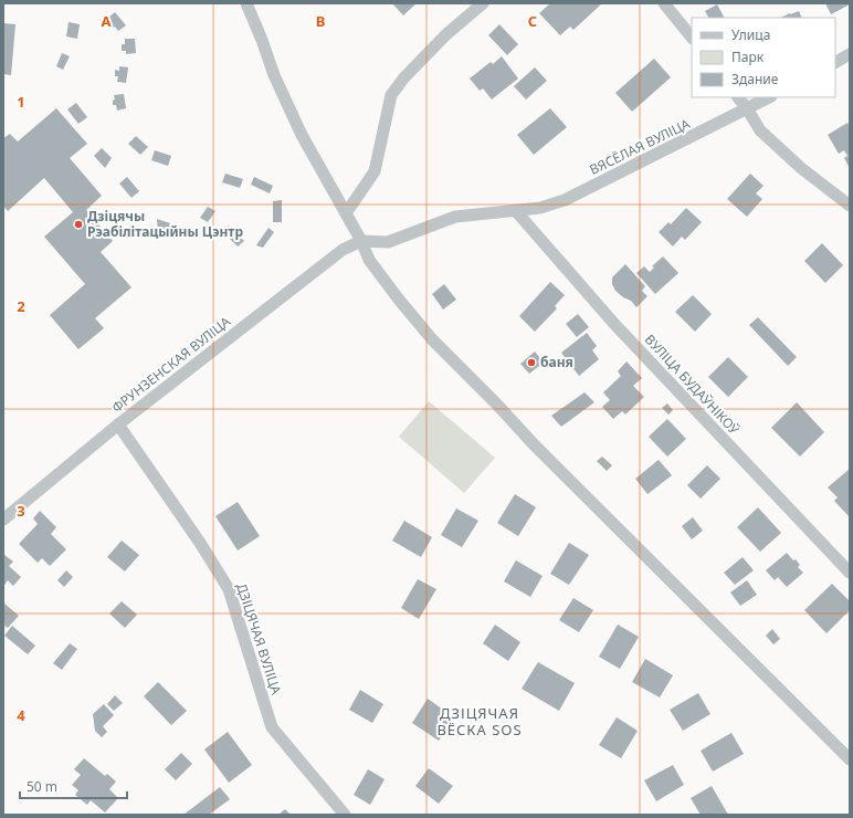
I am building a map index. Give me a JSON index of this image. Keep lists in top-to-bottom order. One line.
{"streets":{"street":["ВЯСЁЛАЯ ВУЛІЦА","ФРУНЗЕНСКАЯ ВУЛІЦА","ВУЛІЦА БУДАЎНІКОЎ","ДЗІЦЯЧАЯ ВУЛІЦА"]},"crossings":[["ВЯСЁЛАЯ ВУЛІЦА","ФРУНЗЕНСКАЯ ВУЛІЦА"],["ВЯСЁЛАЯ ВУЛІЦА","ВУЛІЦА БУДАЎНІКОЎ"],["ФРУНЗЕНСКАЯ ВУЛІЦА","ДЗІЦЯЧАЯ ВУЛІЦА"]],"districts":["ДЗІЦЯЧАЯ ВЁСКА SOS"],"places":["Дзіцячы Рэабілітацыйны Цэнтр","баня"],"legend":["Улица","Парк","Здание"],"scale_bar":"50 m","grid":{"columns":["A","B","C"],"rows":["1","2","3","4"]}}
